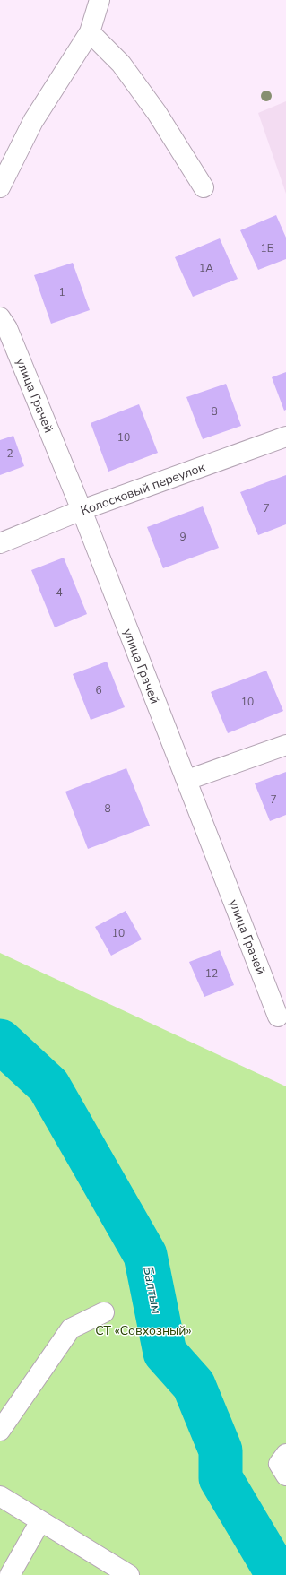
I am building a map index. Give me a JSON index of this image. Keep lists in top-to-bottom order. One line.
{"streets":{"street":["улица Грачей","Колосковый переулок"]},"crossings":[["улица Грачей","Колосковый переулок"]],"water":["Балтым"],"parks":["СТ «Совхозный»"],"house_numbers":["1Б","1А","1","8","10","2","7","9","4","6","10","7","8","10","12"]}
